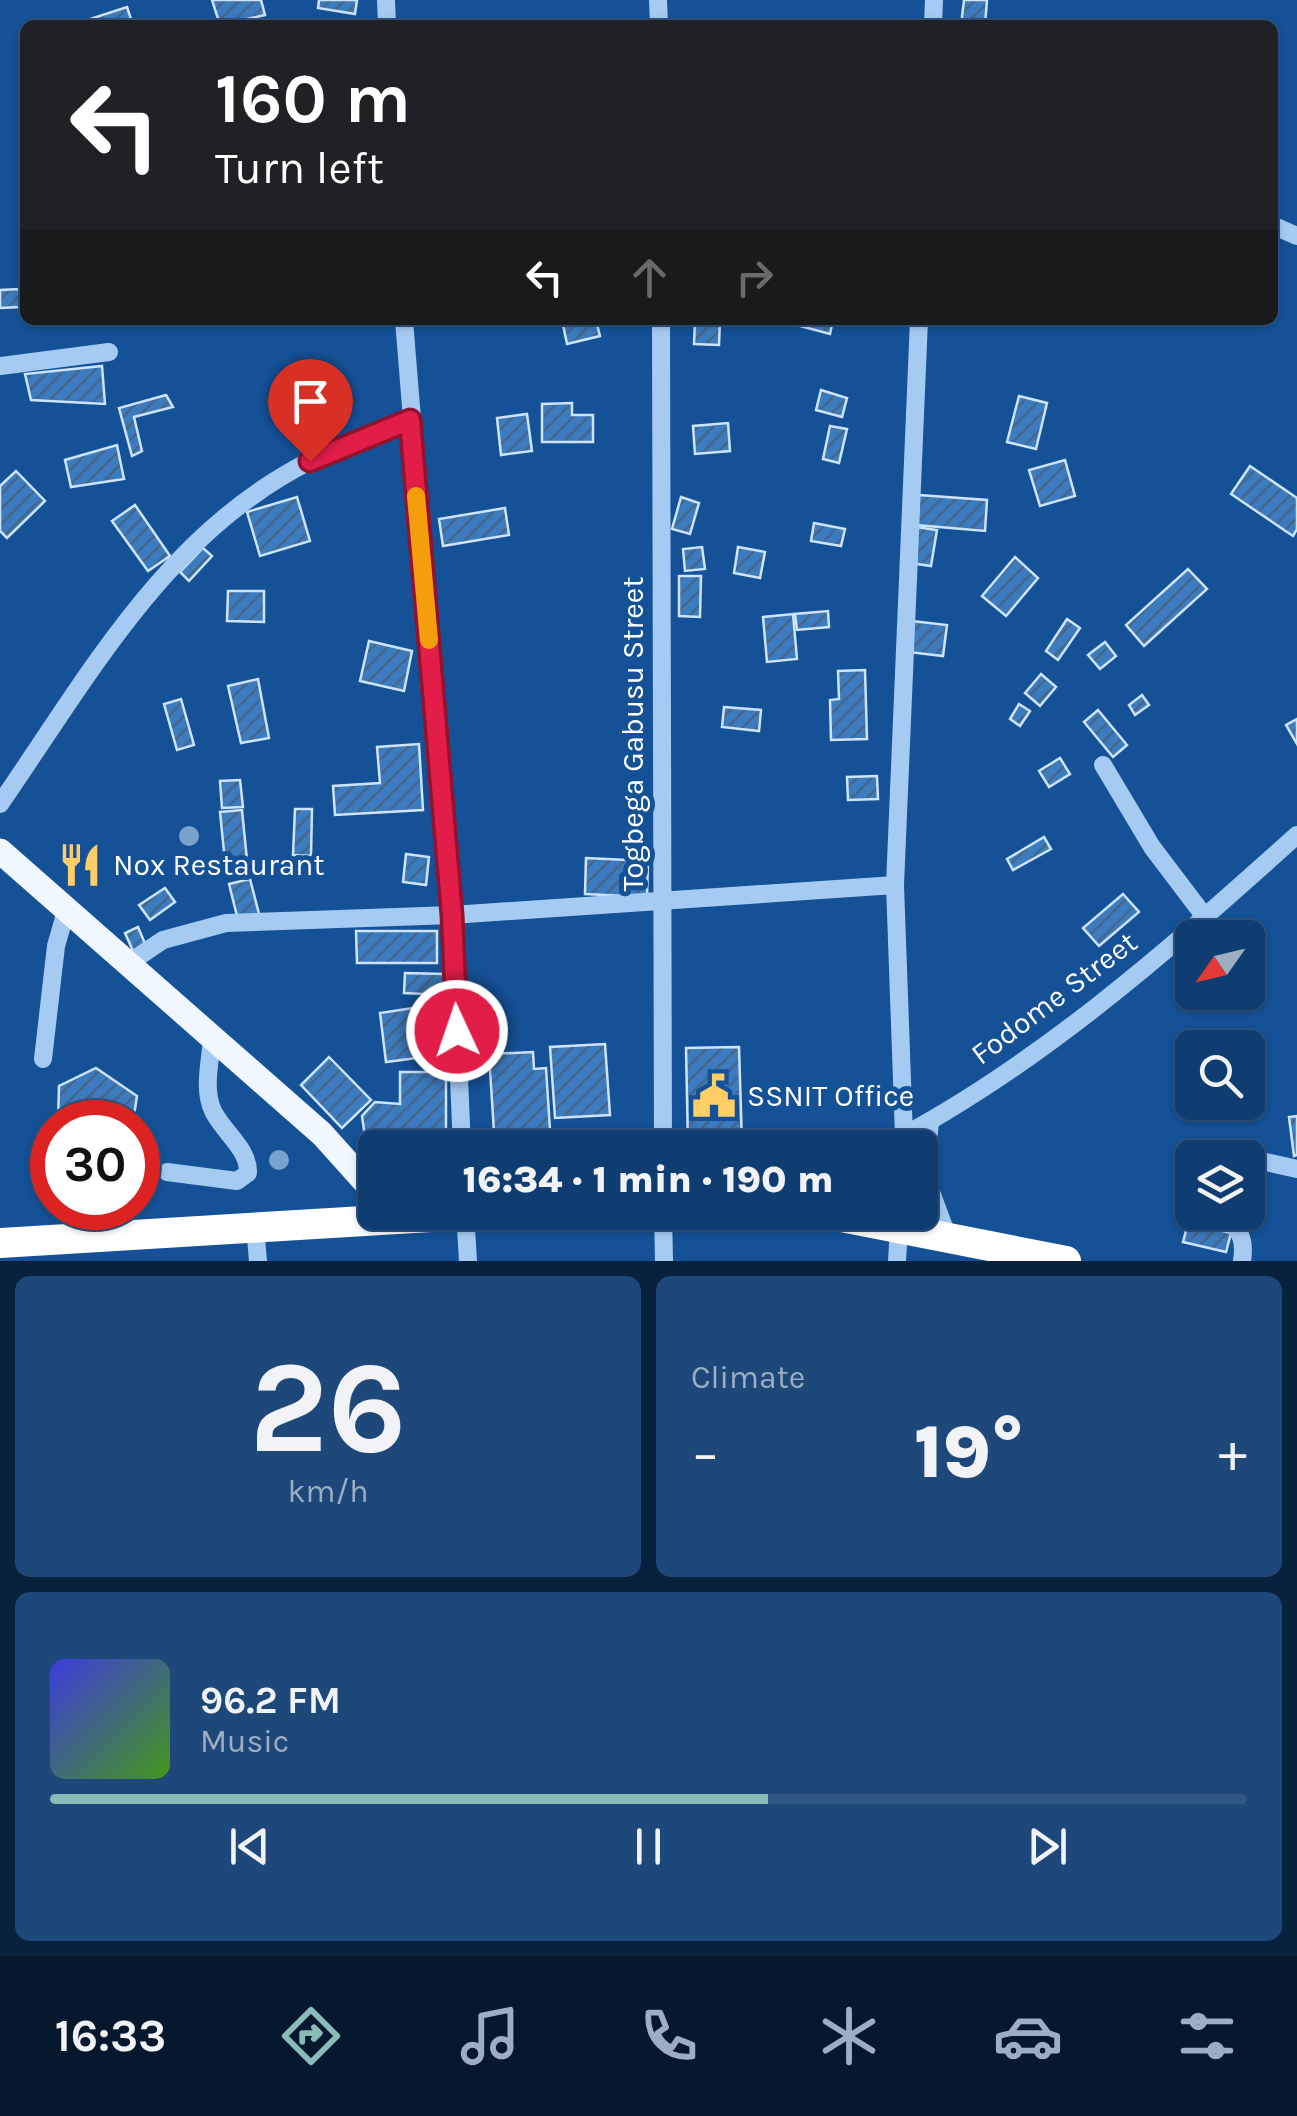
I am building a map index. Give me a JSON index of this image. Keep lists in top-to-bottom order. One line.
{"streets":{"street":["Togbega Gabusu Street","Fodome Street"]},"places":{"restaurant":["Nox Restaurant"],"public building":["SSNIT Office"]},"north":"bottom left","page":{"turn":["160 m","Turn left"],"limit":"30","trip":"16:34 · 1 min · 190 m","tile":[["26","km/h"],"Climate"],"heat":["−","19°","+"],"song":["96.2 FM","Music"],"tabs":"16:33"}}
